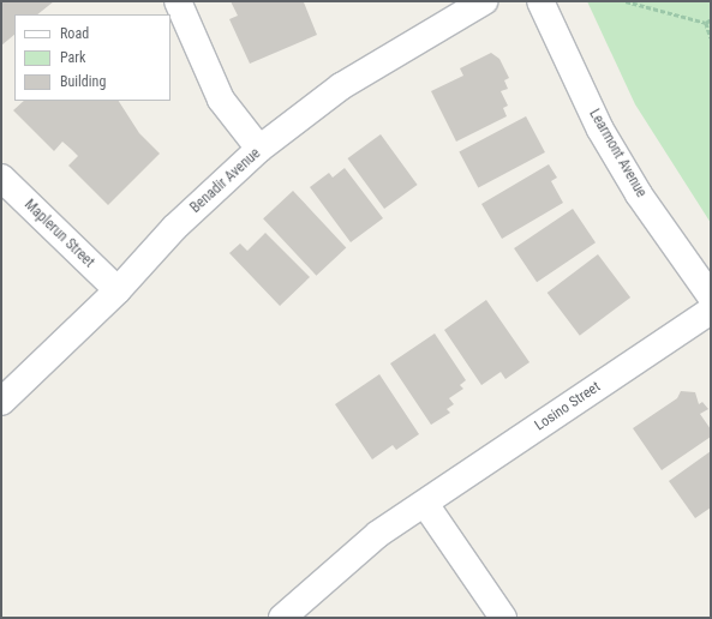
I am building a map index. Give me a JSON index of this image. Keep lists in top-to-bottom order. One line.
{"streets":{"street":["Learmont Avenue","Benadir Avenue","Maplerun Street","Losino Street"]},"crossings":[["Benadir Avenue","Maplerun Street"]],"legend":["Road","Park","Building"]}
